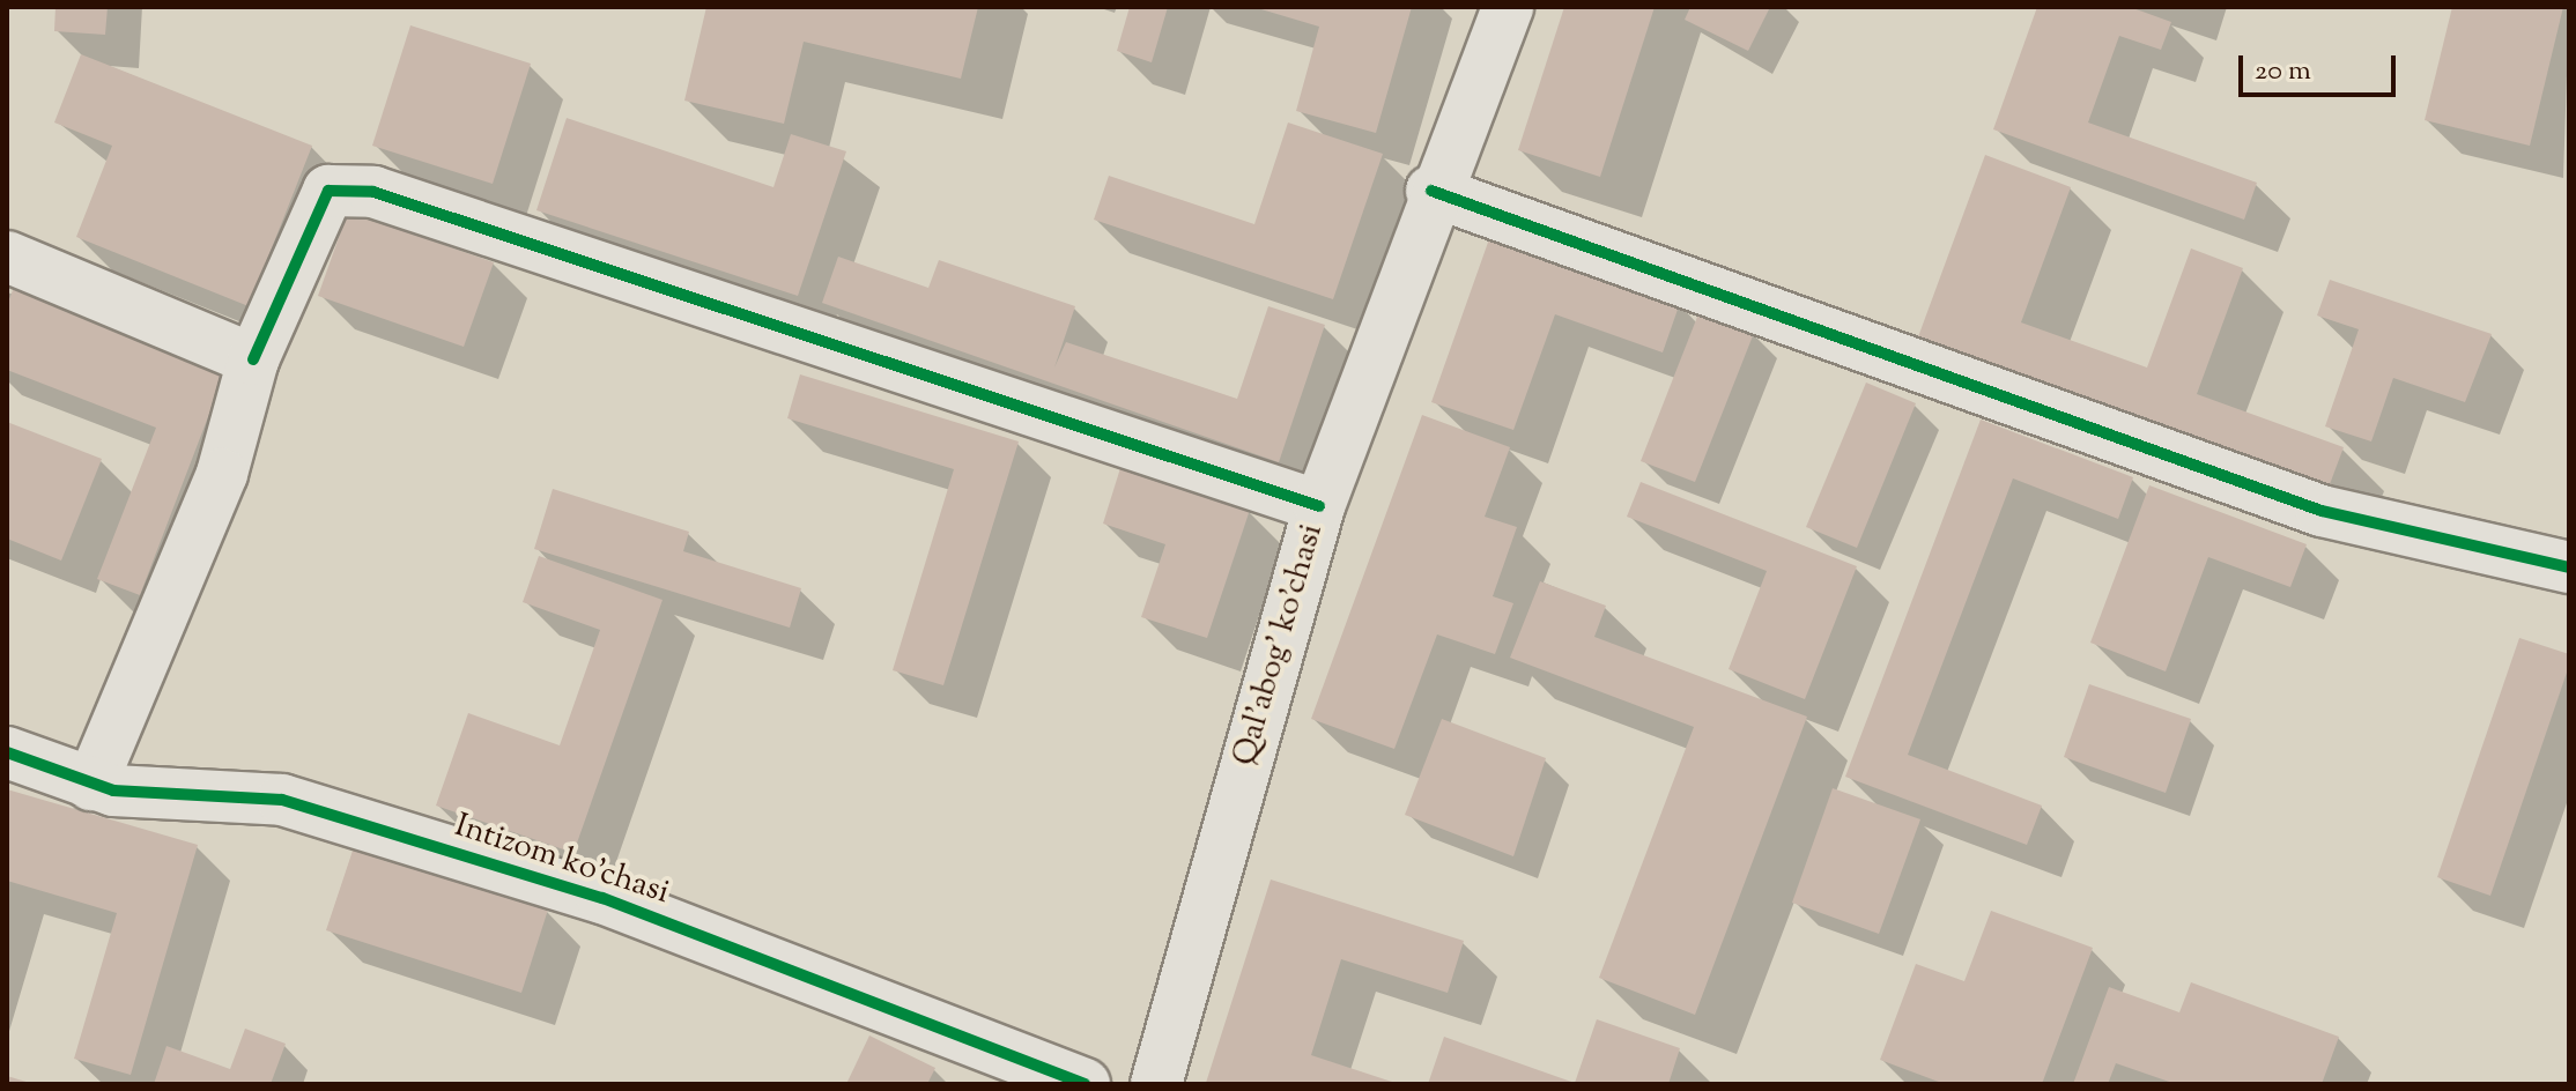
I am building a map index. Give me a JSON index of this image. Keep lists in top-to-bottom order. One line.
{"streets":{"street":["Qal'abog' ko'chasi","Intizom ko'chasi"]},"scale_bar":"20 m"}
